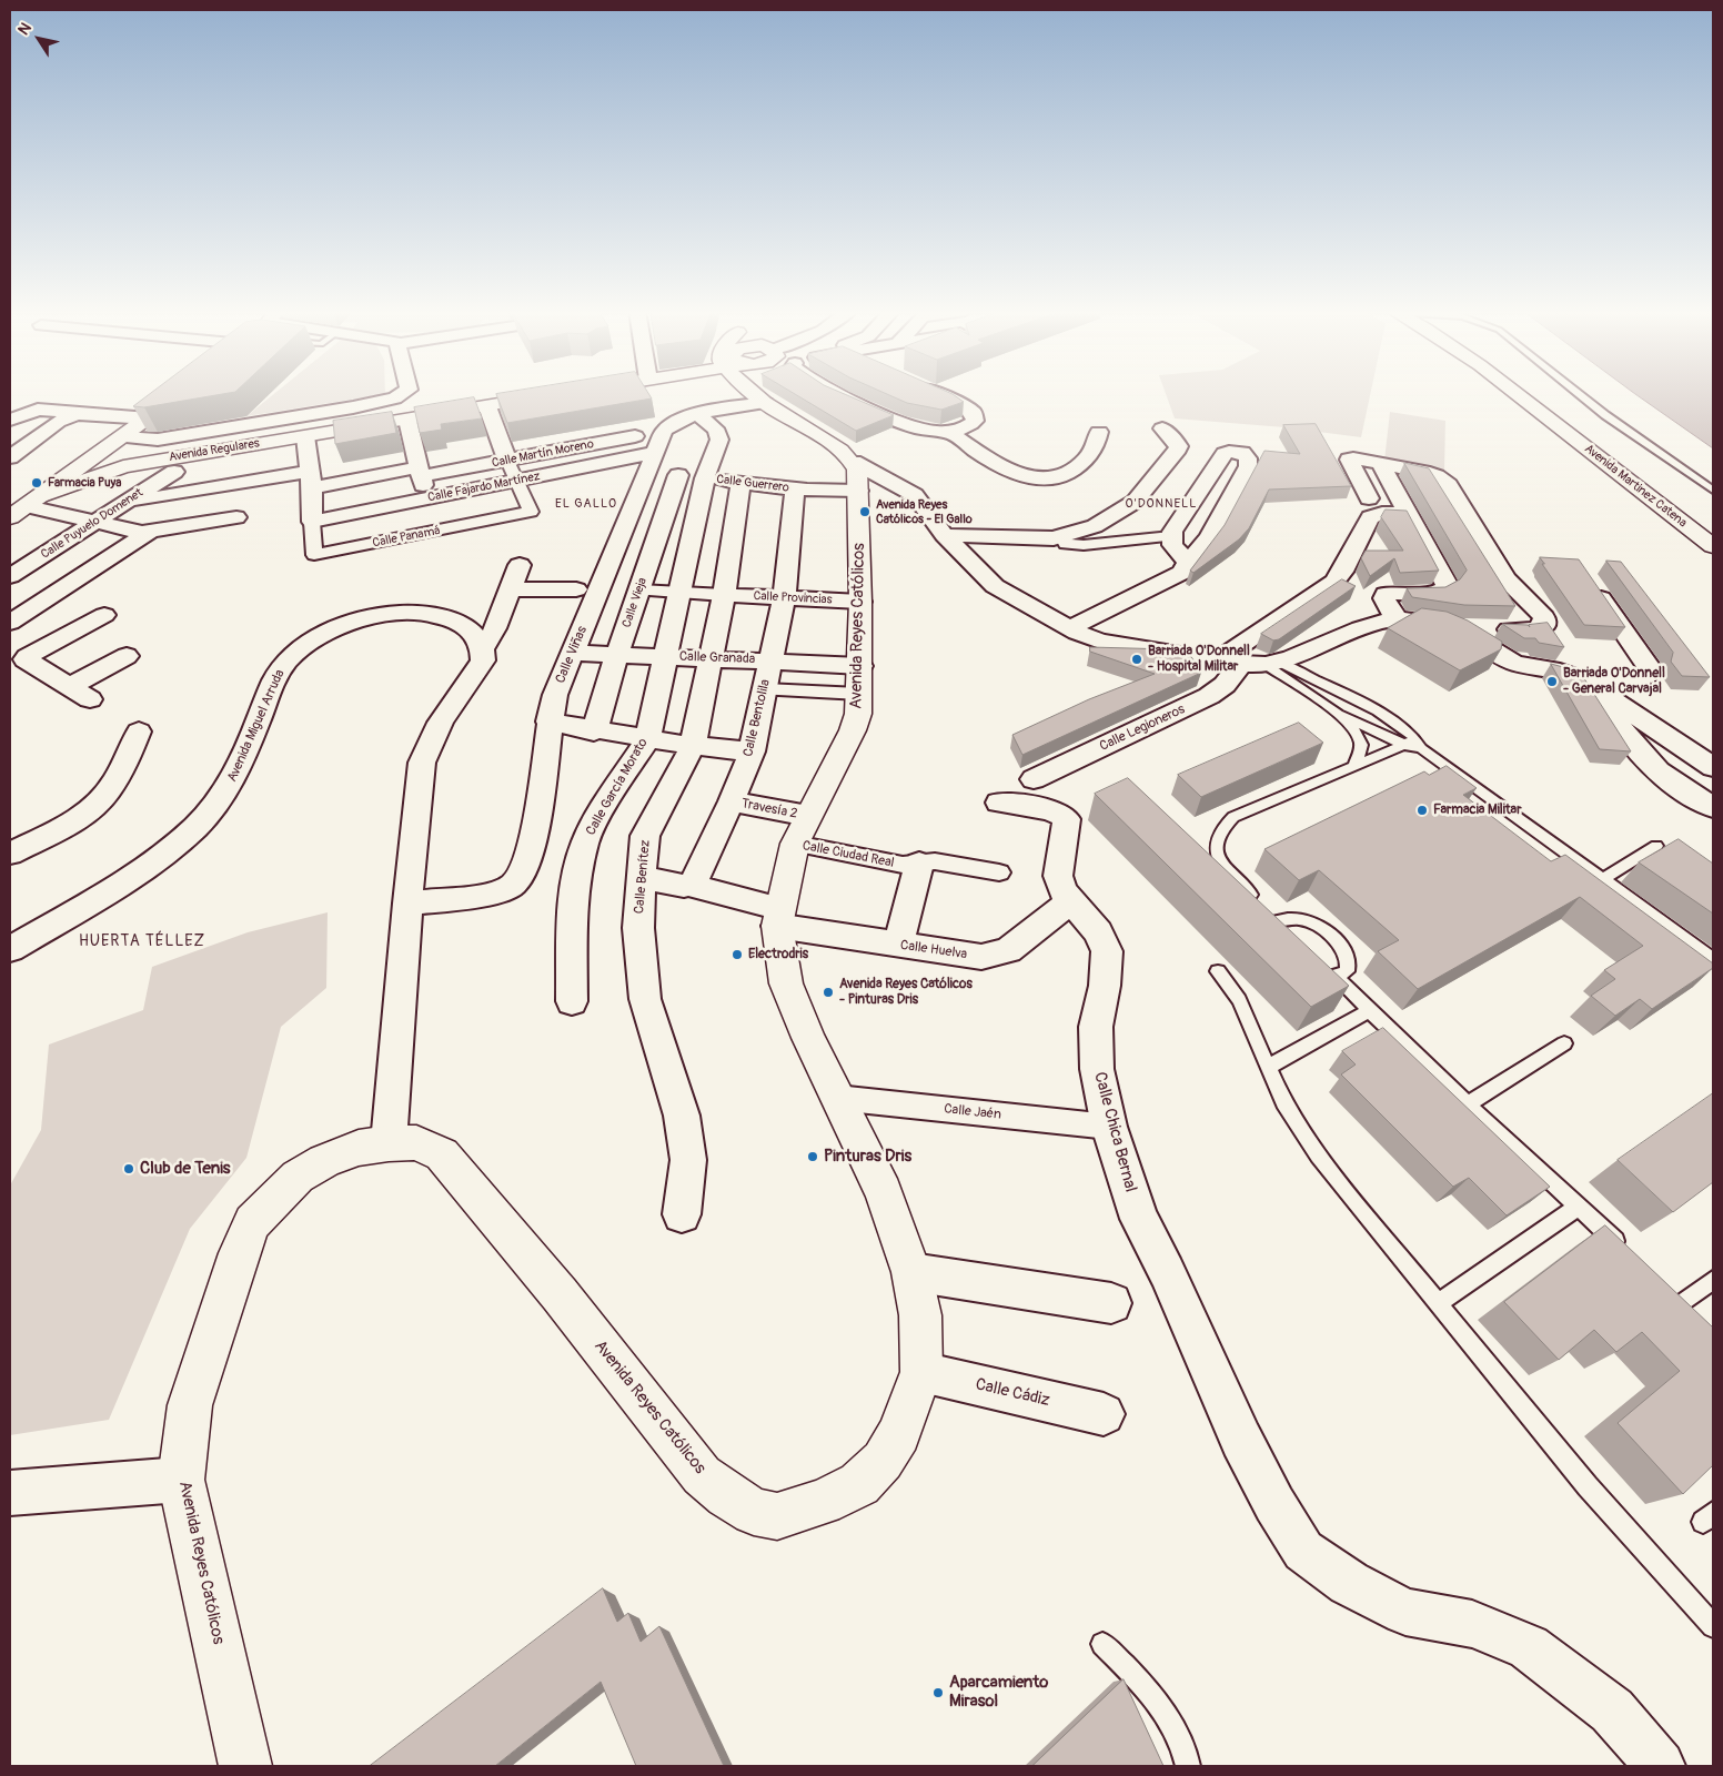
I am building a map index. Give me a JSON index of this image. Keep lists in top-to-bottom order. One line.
{"streets":{"main road":["Avenida Regulares","Avenida Martinez Catena","Avenida Reyes Católicos"],"street":["Calle Martín Moreno","Calle Guerrero","Calle Fajardo Martínez","Calle Puyuelo Domenet","Calle Panamá","Calle Provincias","Calle Vieja","Calle Viñas","Calle Granada","Calle Bentolila","Avenida Miguel Arruda","Calle Legioneros","Calle García Morato","Travesía 2","Calle Ciudad Real","Calle Benítez","Calle Huelva","Calle Jaén","Calle Chica Bernal","Calle Cádiz"]},"crossings":[["Calle Martín Moreno","Calle Guerrero"],["Calle Martín Moreno","Calle Fajardo Martínez"],["Calle Martín Moreno","Calle Puyuelo Domenet"],["Calle Martín Moreno","Calle Vieja"],["Calle Martín Moreno","Calle Viñas"],["Calle Martín Moreno","Calle García Morato"],["Calle Guerrero","Calle Fajardo Martínez"],["Calle Guerrero","Calle Vieja"],["Calle Guerrero","Avenida Reyes Católicos"],["Calle Guerrero","Calle Viñas"],["Calle Guerrero","Calle Bentolila"],["Calle Guerrero","Calle García Morato"],["Calle Guerrero","Calle Benítez"],["Calle Fajardo Martínez","Calle Panamá"],["Calle Fajardo Martínez","Calle Vieja"],["Calle Fajardo Martínez","Calle Viñas"],["Calle Fajardo Martínez","Calle García Morato"],["Calle Provincias","Avenida Reyes Católicos"],["Calle Provincias","Calle Bentolila"],["Calle Provincias","Calle Benítez"],["Calle Vieja","Calle Viñas"],["Calle Vieja","Calle Granada"],["Calle Vieja","Calle García Morato"],["Avenida Reyes Católicos","Calle Granada"],["Avenida Reyes Católicos","Travesía 2"],["Avenida Reyes Católicos","Calle Ciudad Real"],["Avenida Reyes Católicos","Calle Huelva"],["Avenida Reyes Católicos","Calle Jaén"],["Avenida Reyes Católicos","Calle Cádiz"],["Calle Viñas","Calle Granada"],["Calle Viñas","Calle García Morato"],["Calle Granada","Calle Bentolila"],["Calle Granada","Calle García Morato"],["Calle Granada","Calle Benítez"],["Calle Bentolila","Travesía 2"],["Calle Bentolila","Calle Huelva"],["Calle Huelva","Calle Chica Bernal"],["Calle Jaén","Calle Chica Bernal"]],"districts":["EL GALLO","O'DONNELL","HUERTA TÉLLEZ"],"places":["Farmacia Puya","Avenida Reyes Católicos - El Gallo","Barriada O'Donnell - Hospital Militar","Barriada O'Donnell - General Carvajal","Farmacia Militar","Electrodris","Avenida Reyes Católicos - Pinturas Dris","Pinturas Dris","Club de Tenis","Aparcamiento Mirasol"],"north":"top left"}
